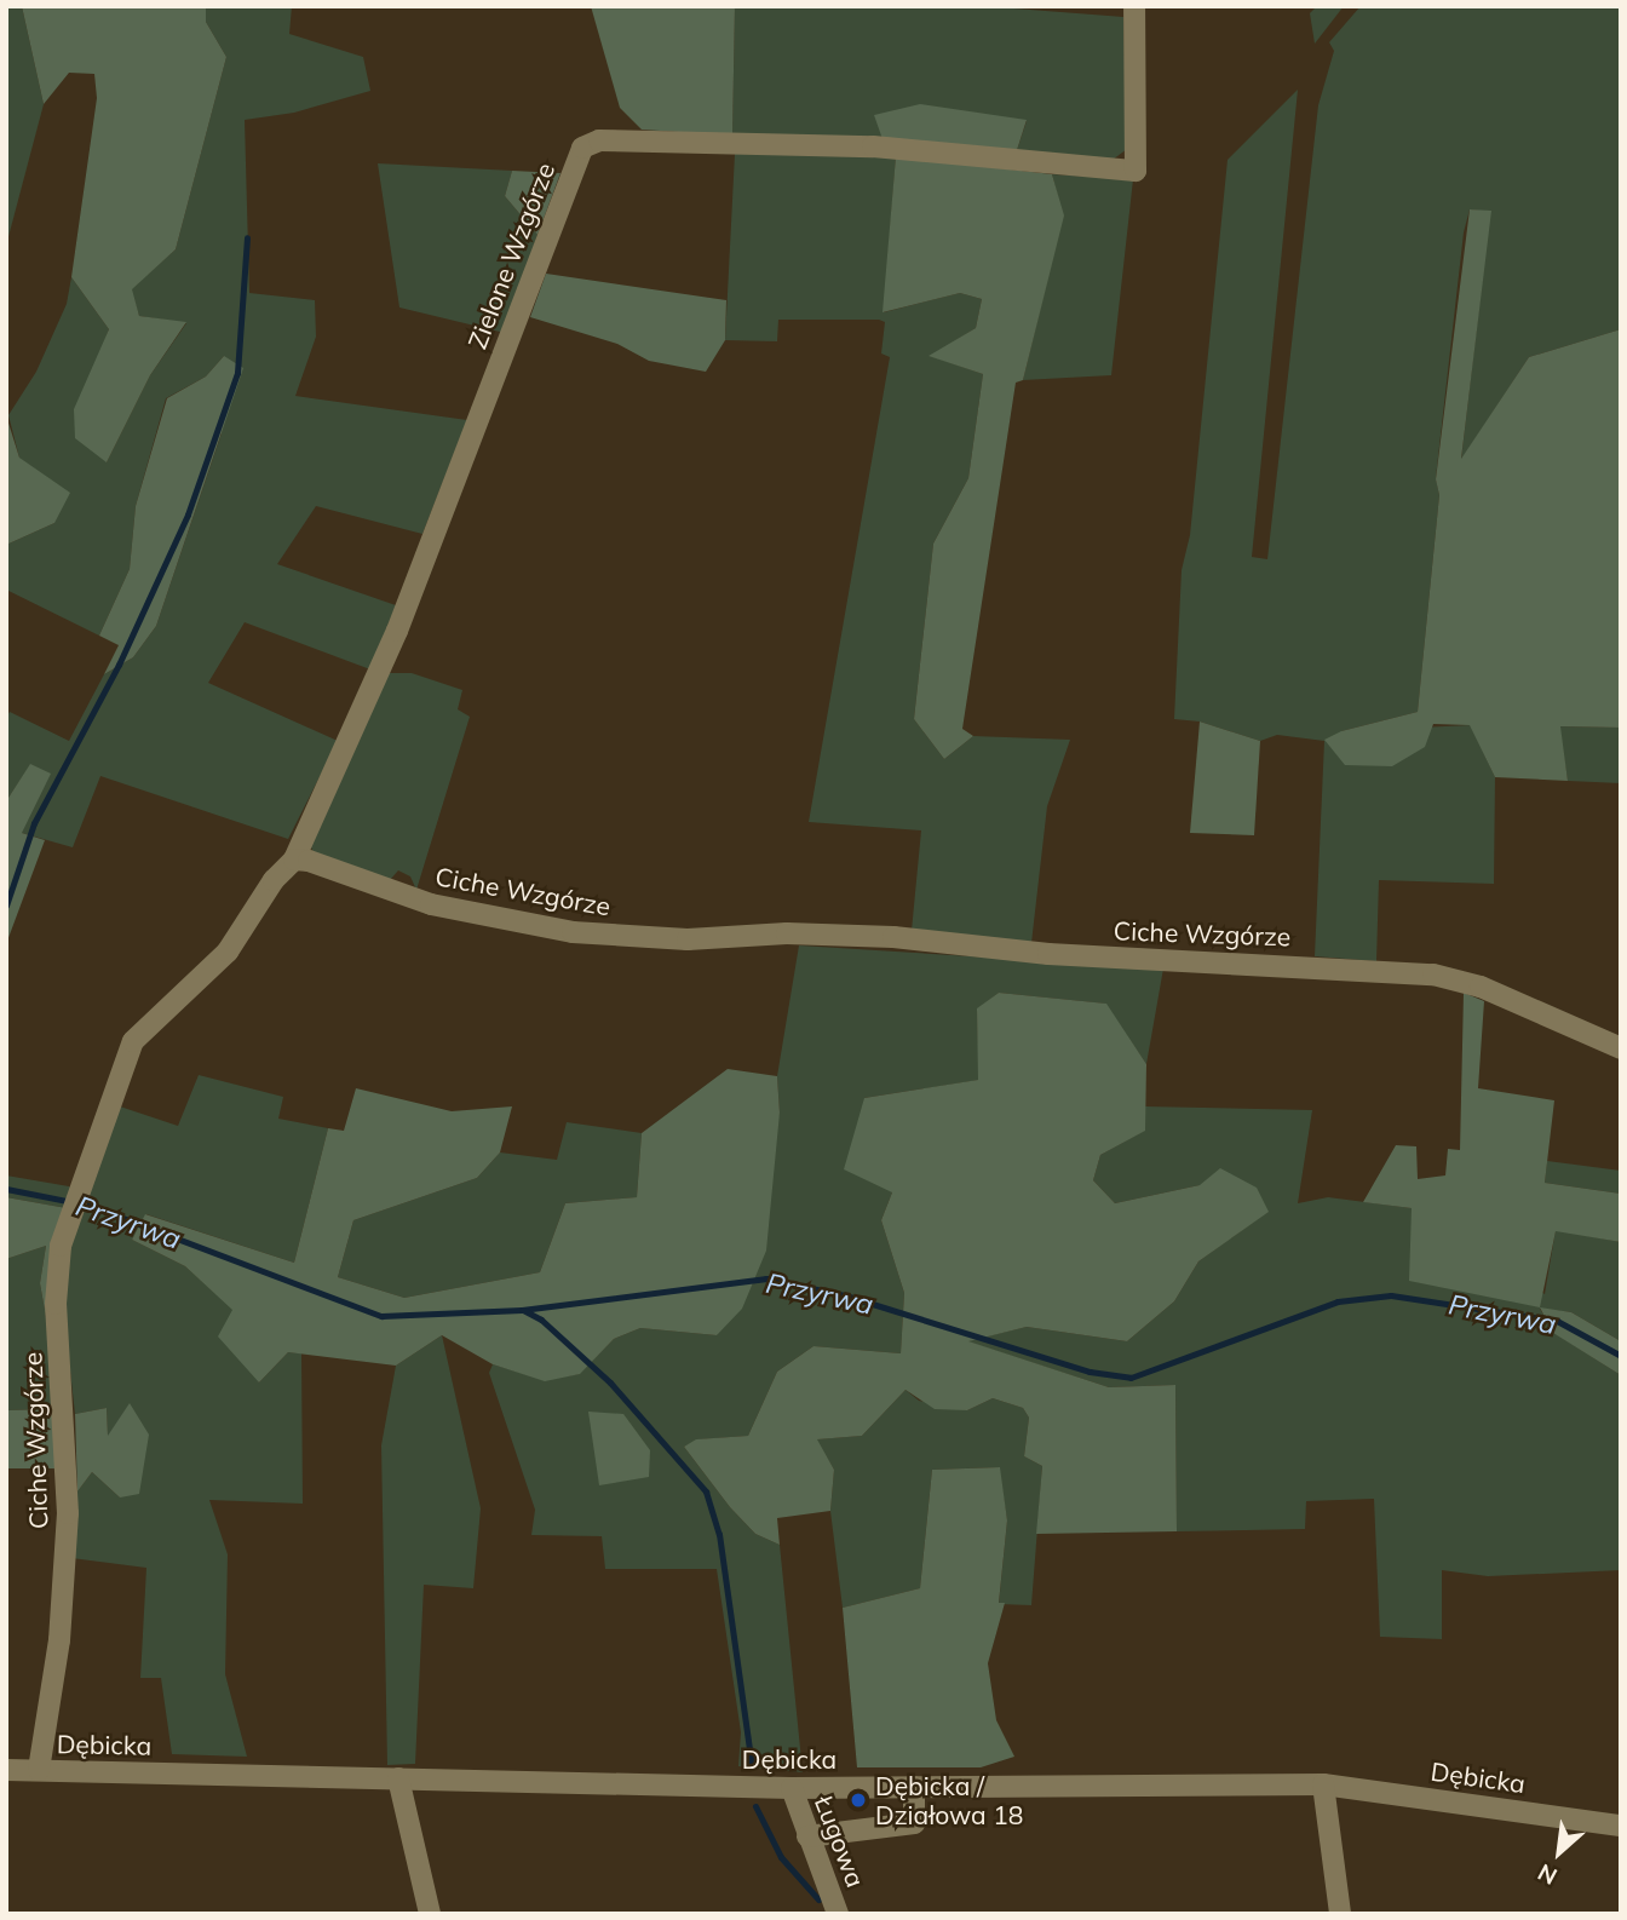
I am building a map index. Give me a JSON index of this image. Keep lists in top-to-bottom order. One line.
{"streets":{"street":["Zielone Wzgórze","Ciche Wzgórze","Dębicka","Ługowa"]},"crossings":[["Zielone Wzgórze","Ciche Wzgórze"],["Ciche Wzgórze","Dębicka"],["Dębicka","Ługowa"]],"water":["Przyrwa"],"places":["Dębicka / Działowa 18"],"north":"bottom left"}
